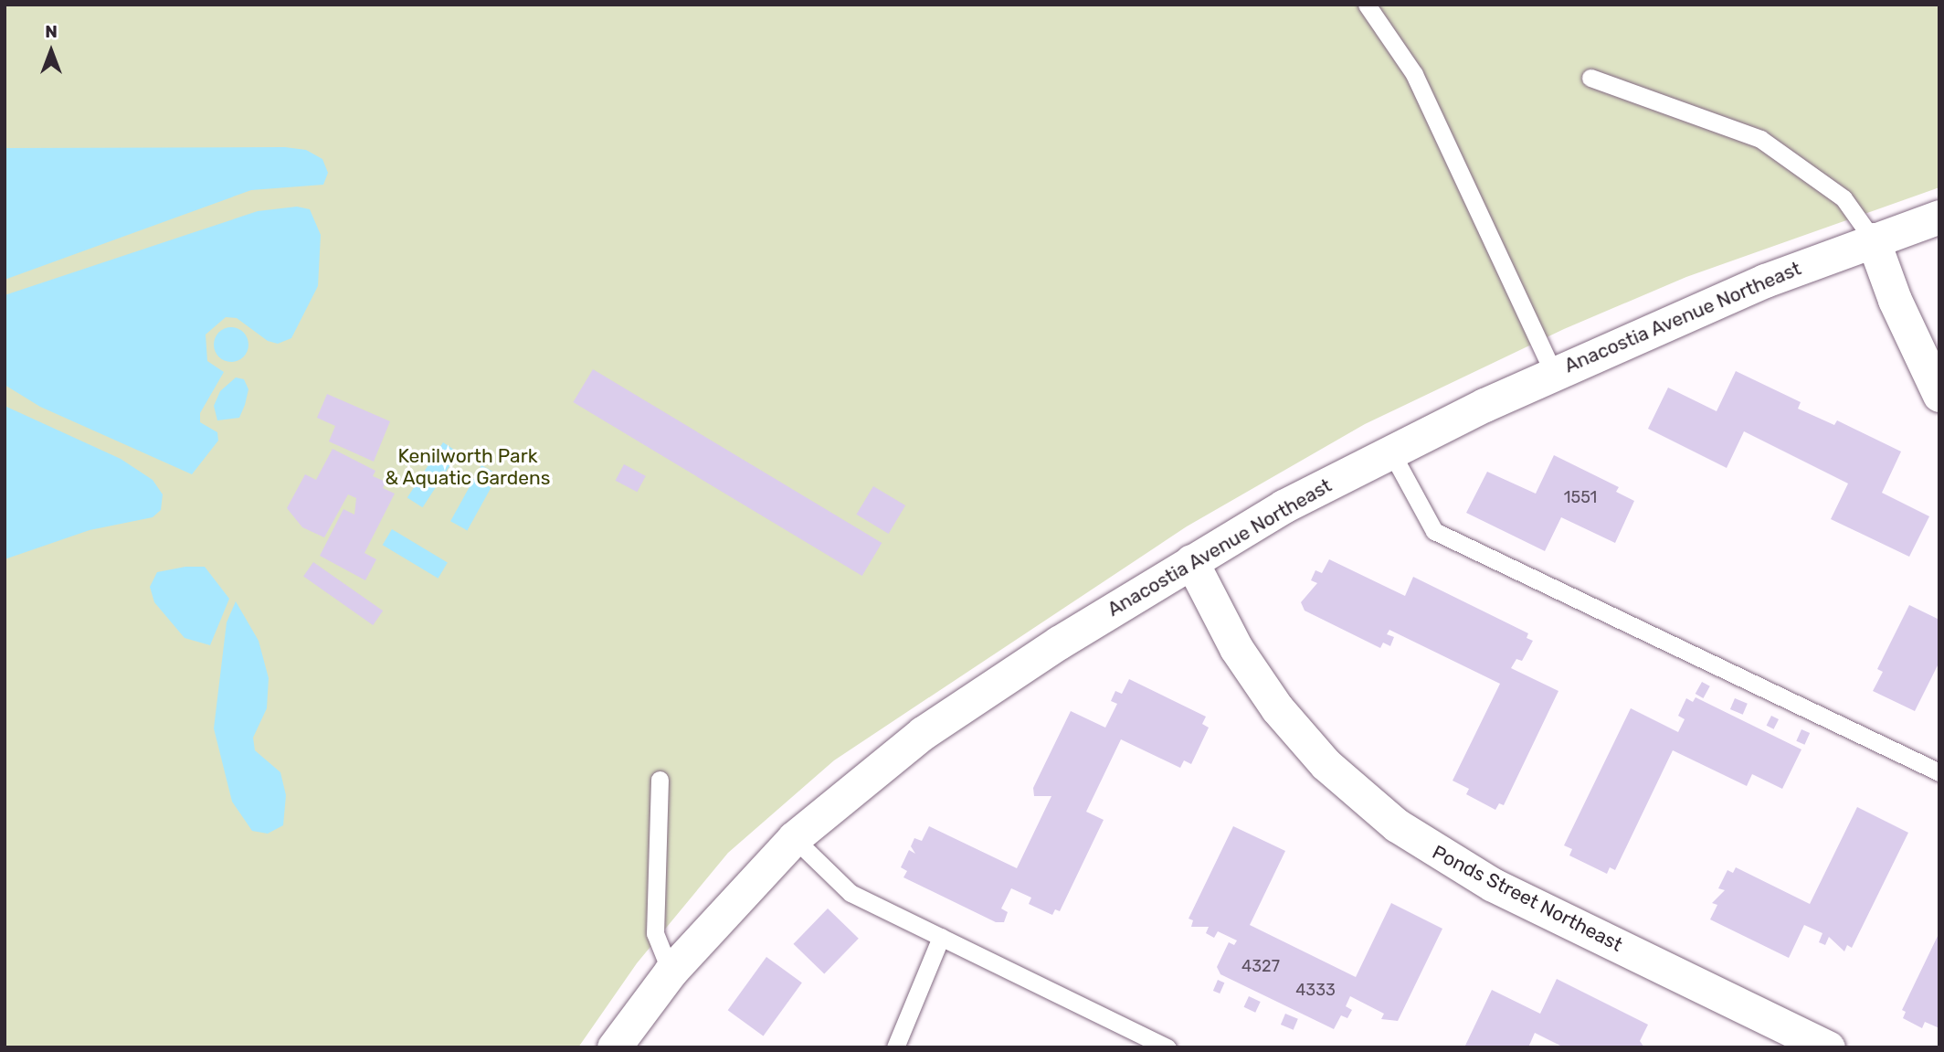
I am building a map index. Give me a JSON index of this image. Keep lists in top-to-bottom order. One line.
{"streets":{"street":["Anacostia Avenue Northeast","Ponds Street Northeast"]},"crossings":[["Anacostia Avenue Northeast","Ponds Street Northeast"]],"parks":["Kenilworth Park & Aquatic Gardens"],"house_numbers":["1551","4327","4333"],"north":"top"}
